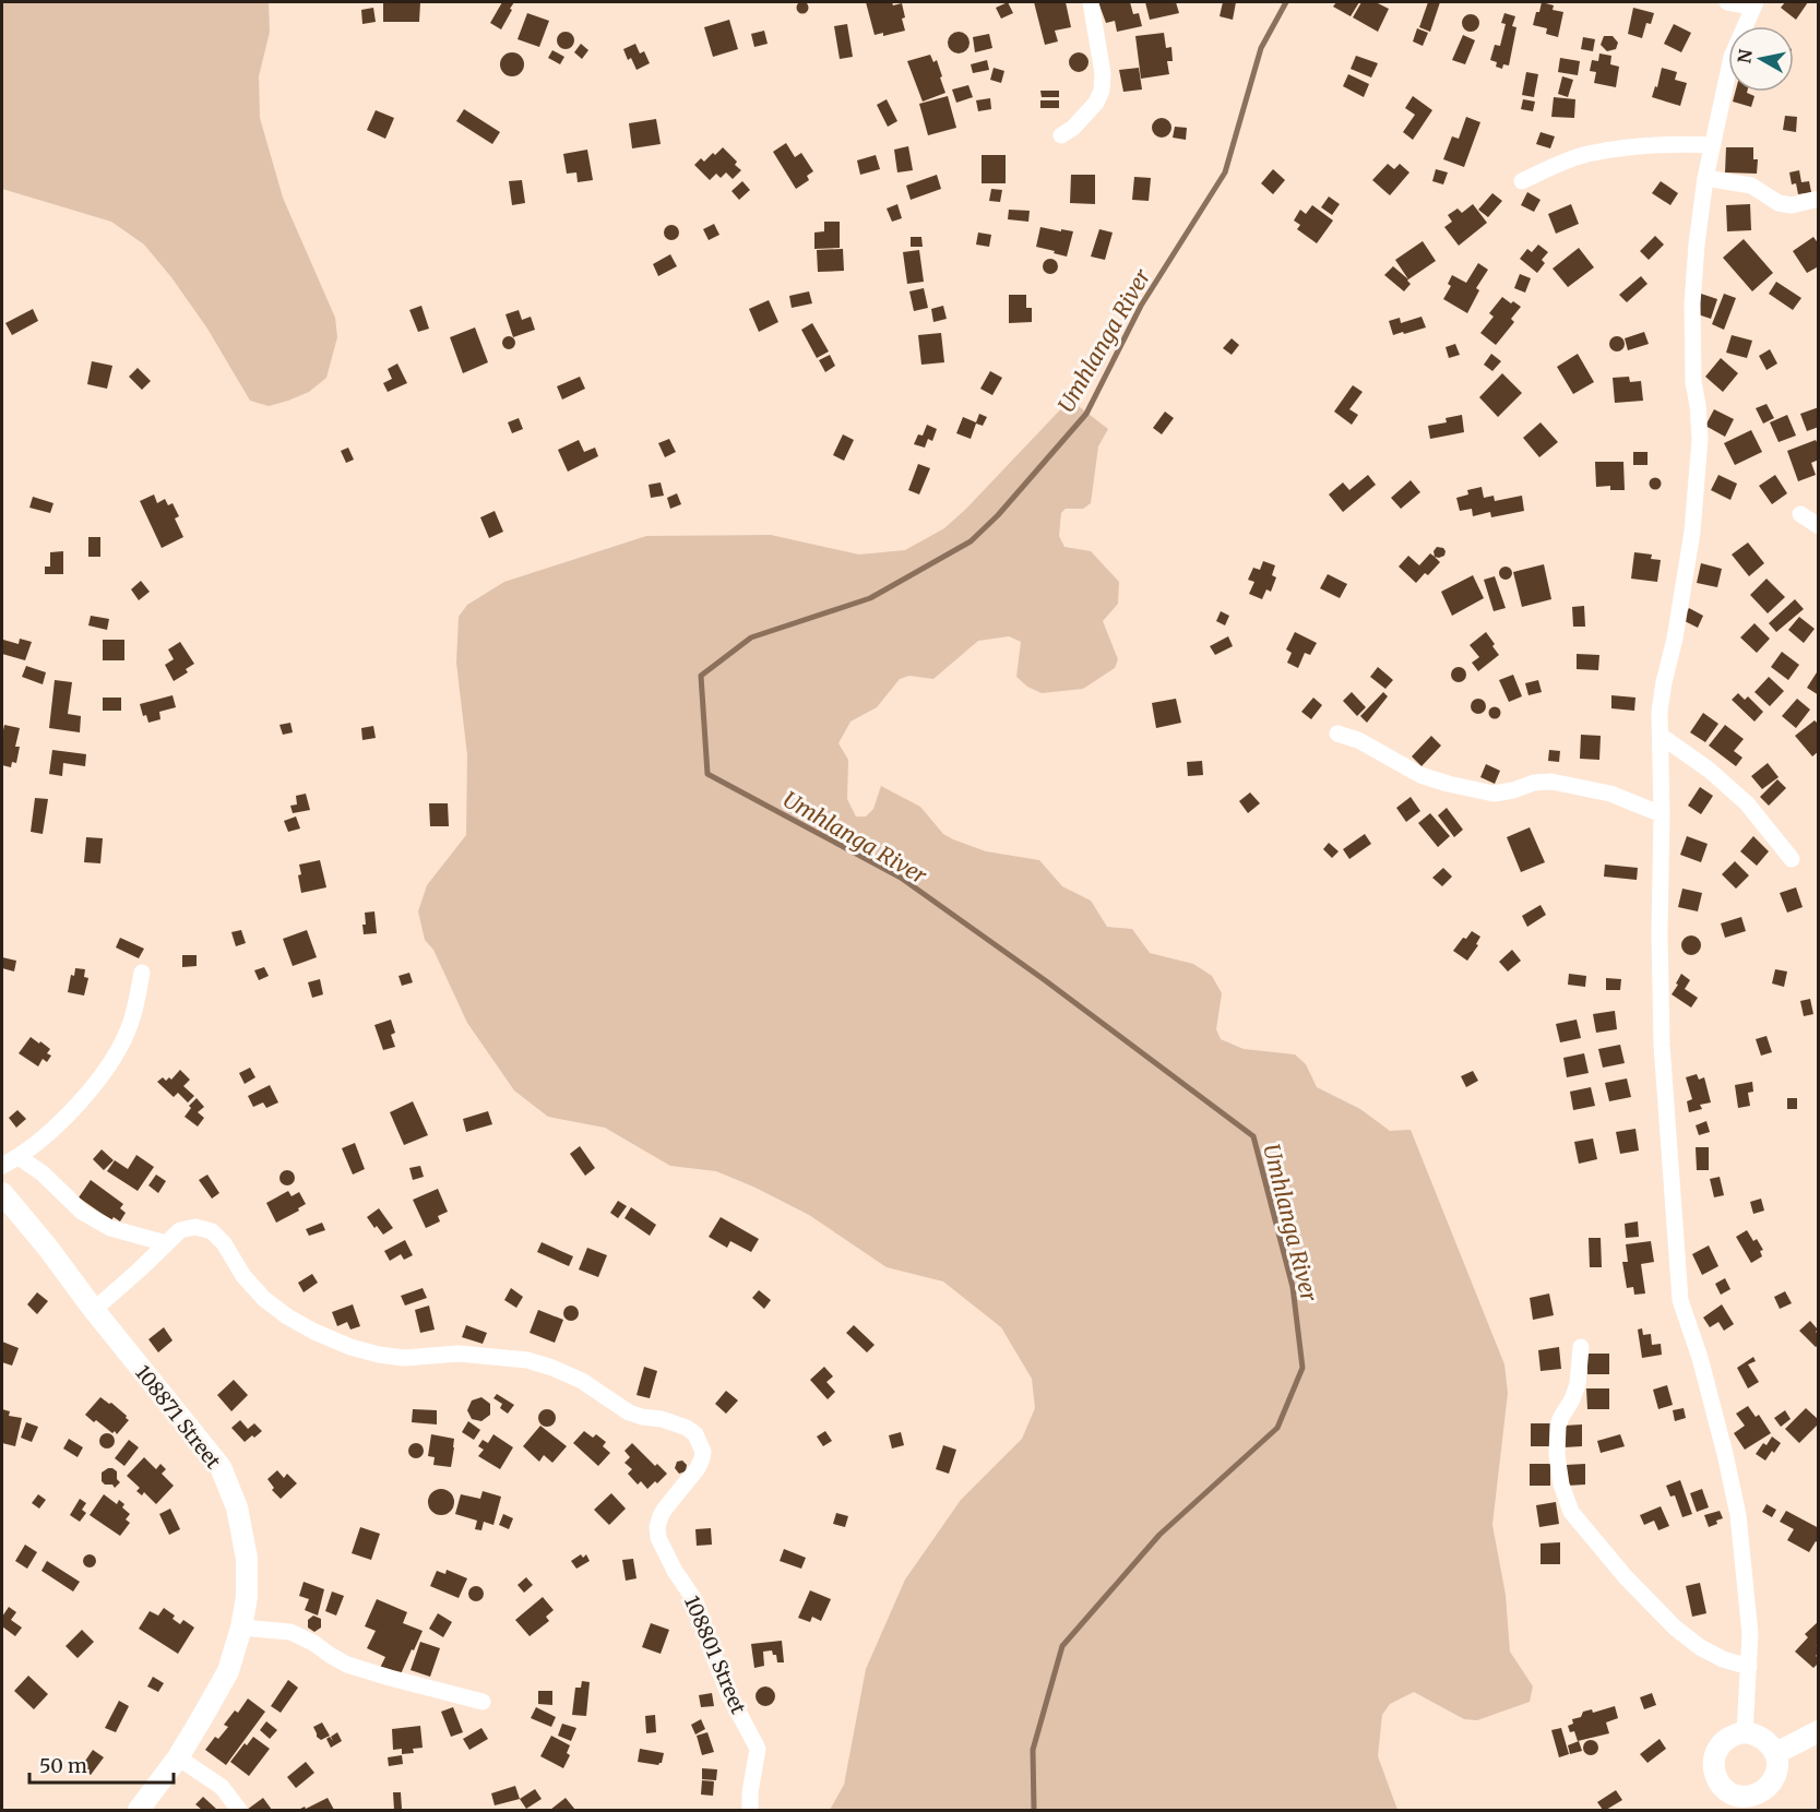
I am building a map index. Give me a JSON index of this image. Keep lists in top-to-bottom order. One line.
{"streets":{"street":["108871 Street","108801 Street"]},"crossings":[["108871 Street","108801 Street"]],"water":["Umhlanga River"],"scale_bar":"50 m","north":"left"}
